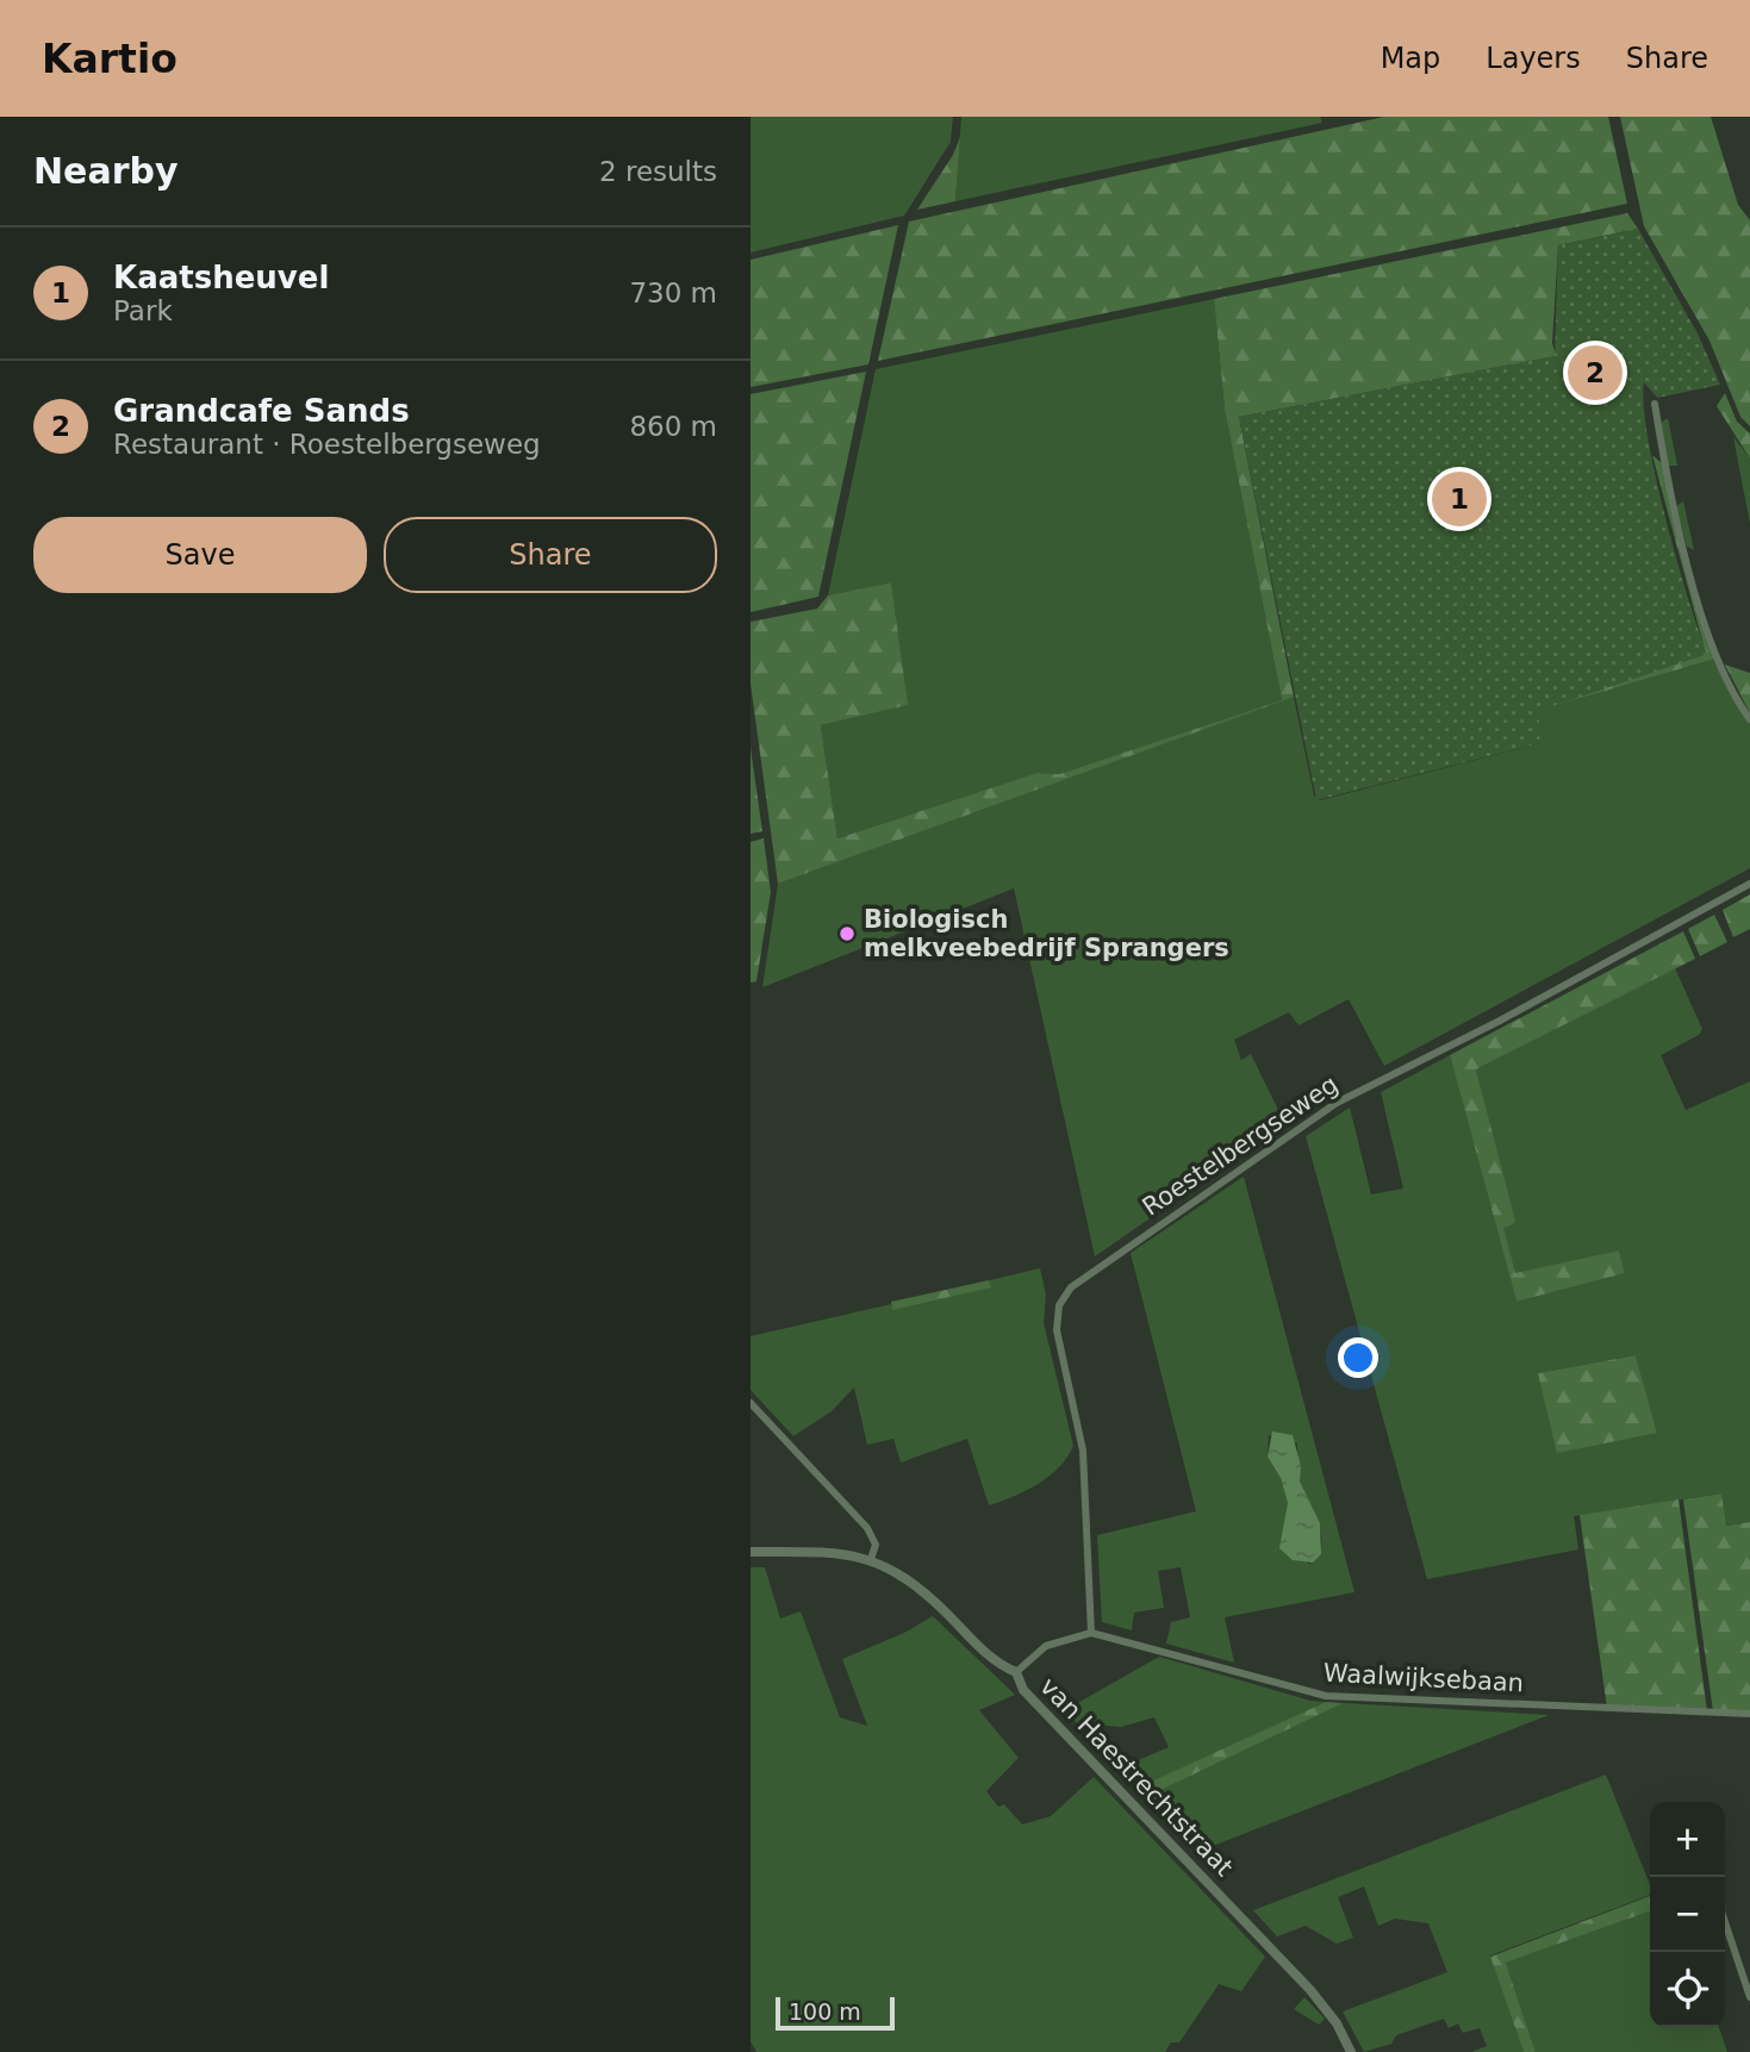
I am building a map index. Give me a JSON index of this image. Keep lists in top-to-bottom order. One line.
{"streets":{"street":["Roestelbergseweg","Waalwijksebaan","van Haestrechtstraat"]},"crossings":[["Roestelbergseweg","Waalwijksebaan"]],"places":["Biologisch melkveebedrijf Sprangers"],"scale_bar":"100 m","page":{"header":"Kartio","nav":["Map","Layers","Share"],"heading":["Nearby","2 results"],"list":[{"mark":"1","name":"Kaatsheuvel","note":"Park","value":"730 m"},{"mark":"2","name":"Grandcafe Sands","note":"Restaurant · Roestelbergseweg","value":"860 m"}],"pins":["2","1"],"buttons":["Save","Share"],"map_buttons":["+","−"],"scale":"100 m"}}
